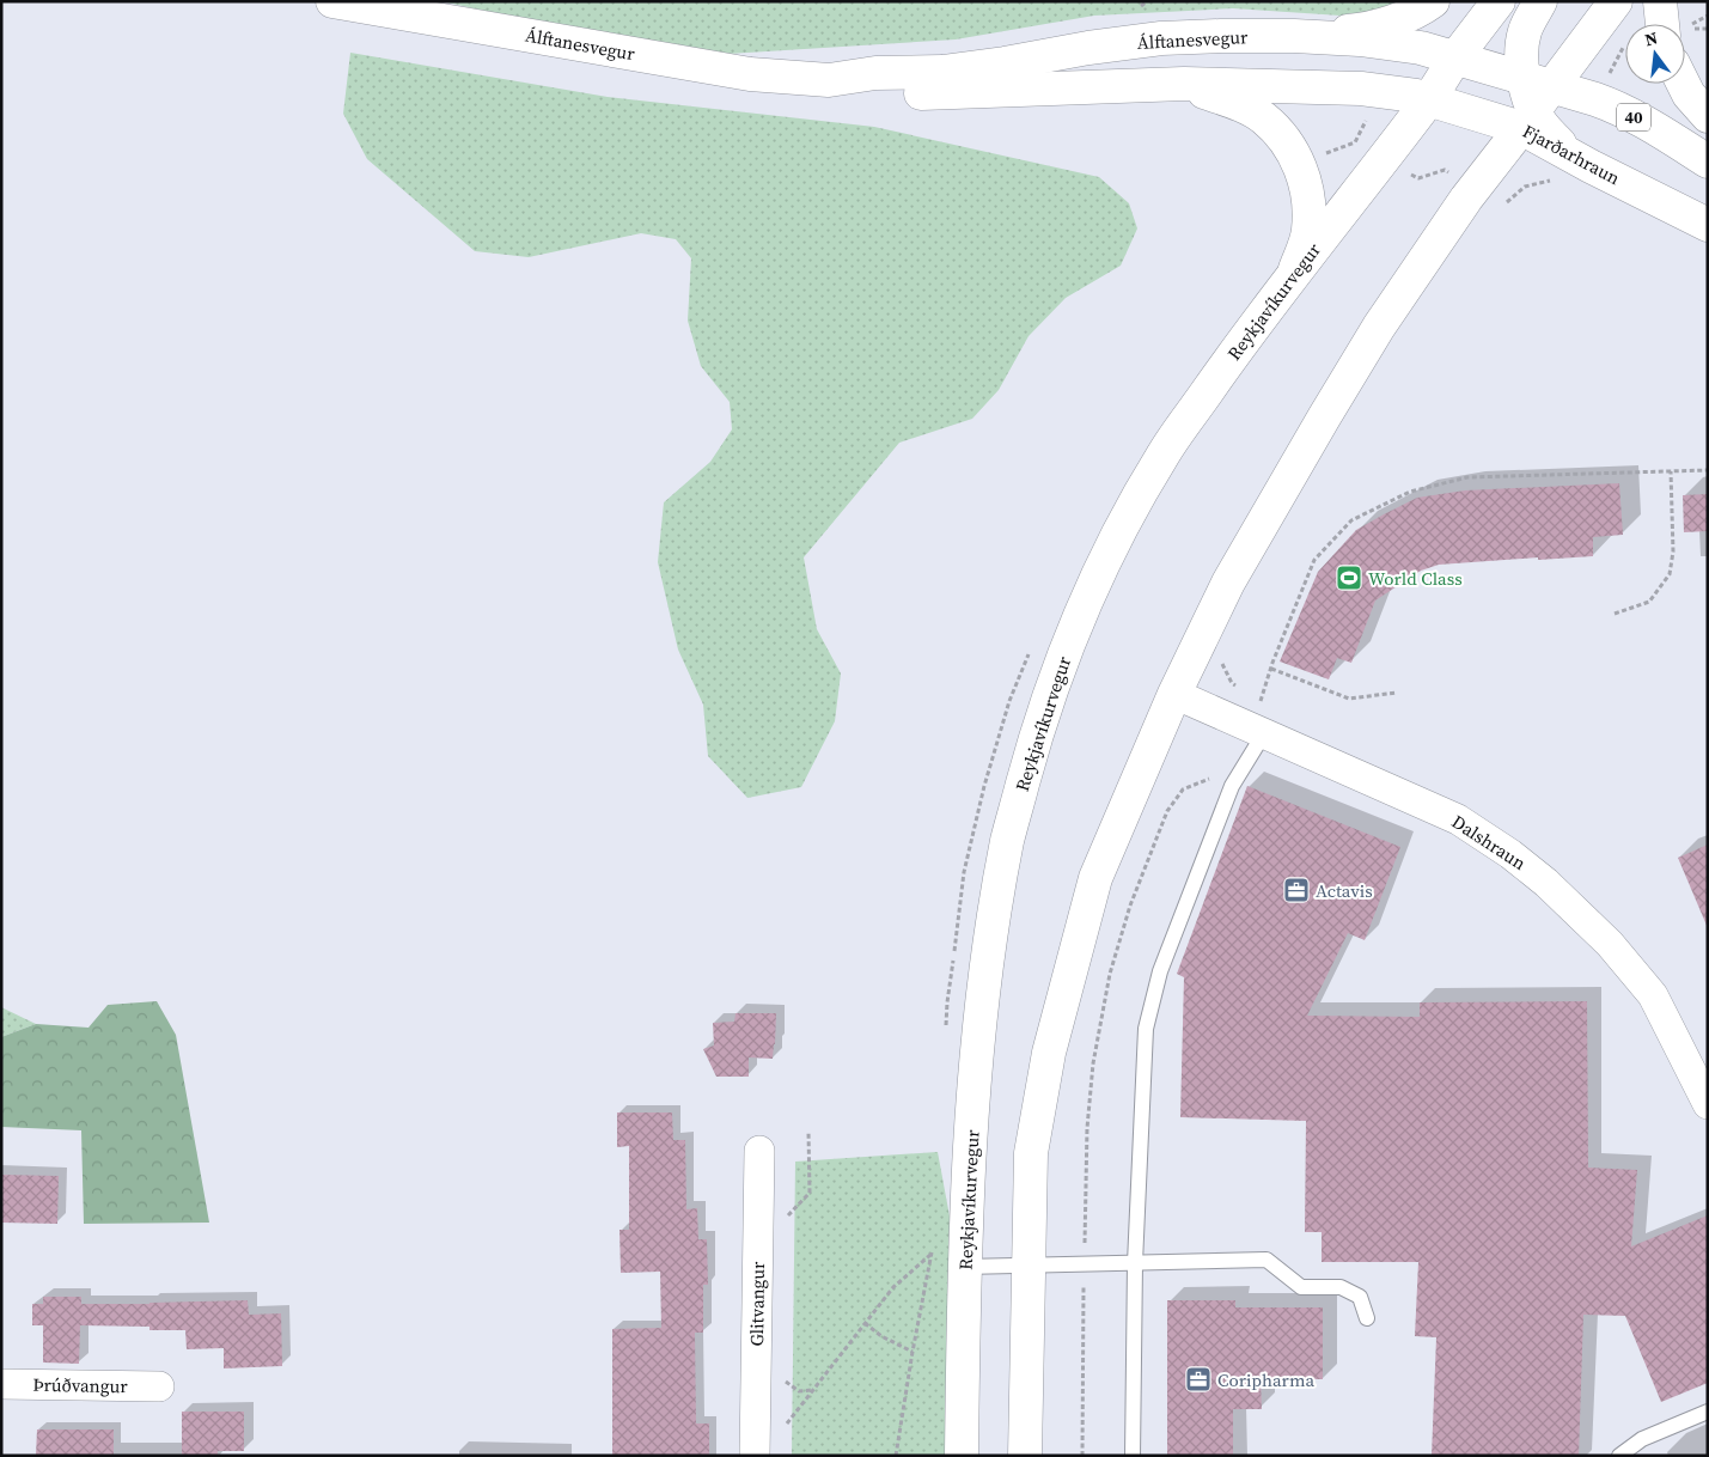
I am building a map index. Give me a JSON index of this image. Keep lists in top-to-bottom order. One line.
{"streets":{"main road":["Álftanesvegur","40","Fjarðarhraun","Reykjavíkurvegur"],"street":["Dalshraun","Glitvangur","Þrúðvangur"]},"crossings":[["Álftanesvegur","Fjarðarhraun"],["Álftanesvegur","Reykjavíkurvegur"],["Fjarðarhraun","Reykjavíkurvegur"]],"places":{"sports":["World Class"],"office":["Actavis","Coripharma"]},"north":"top"}
